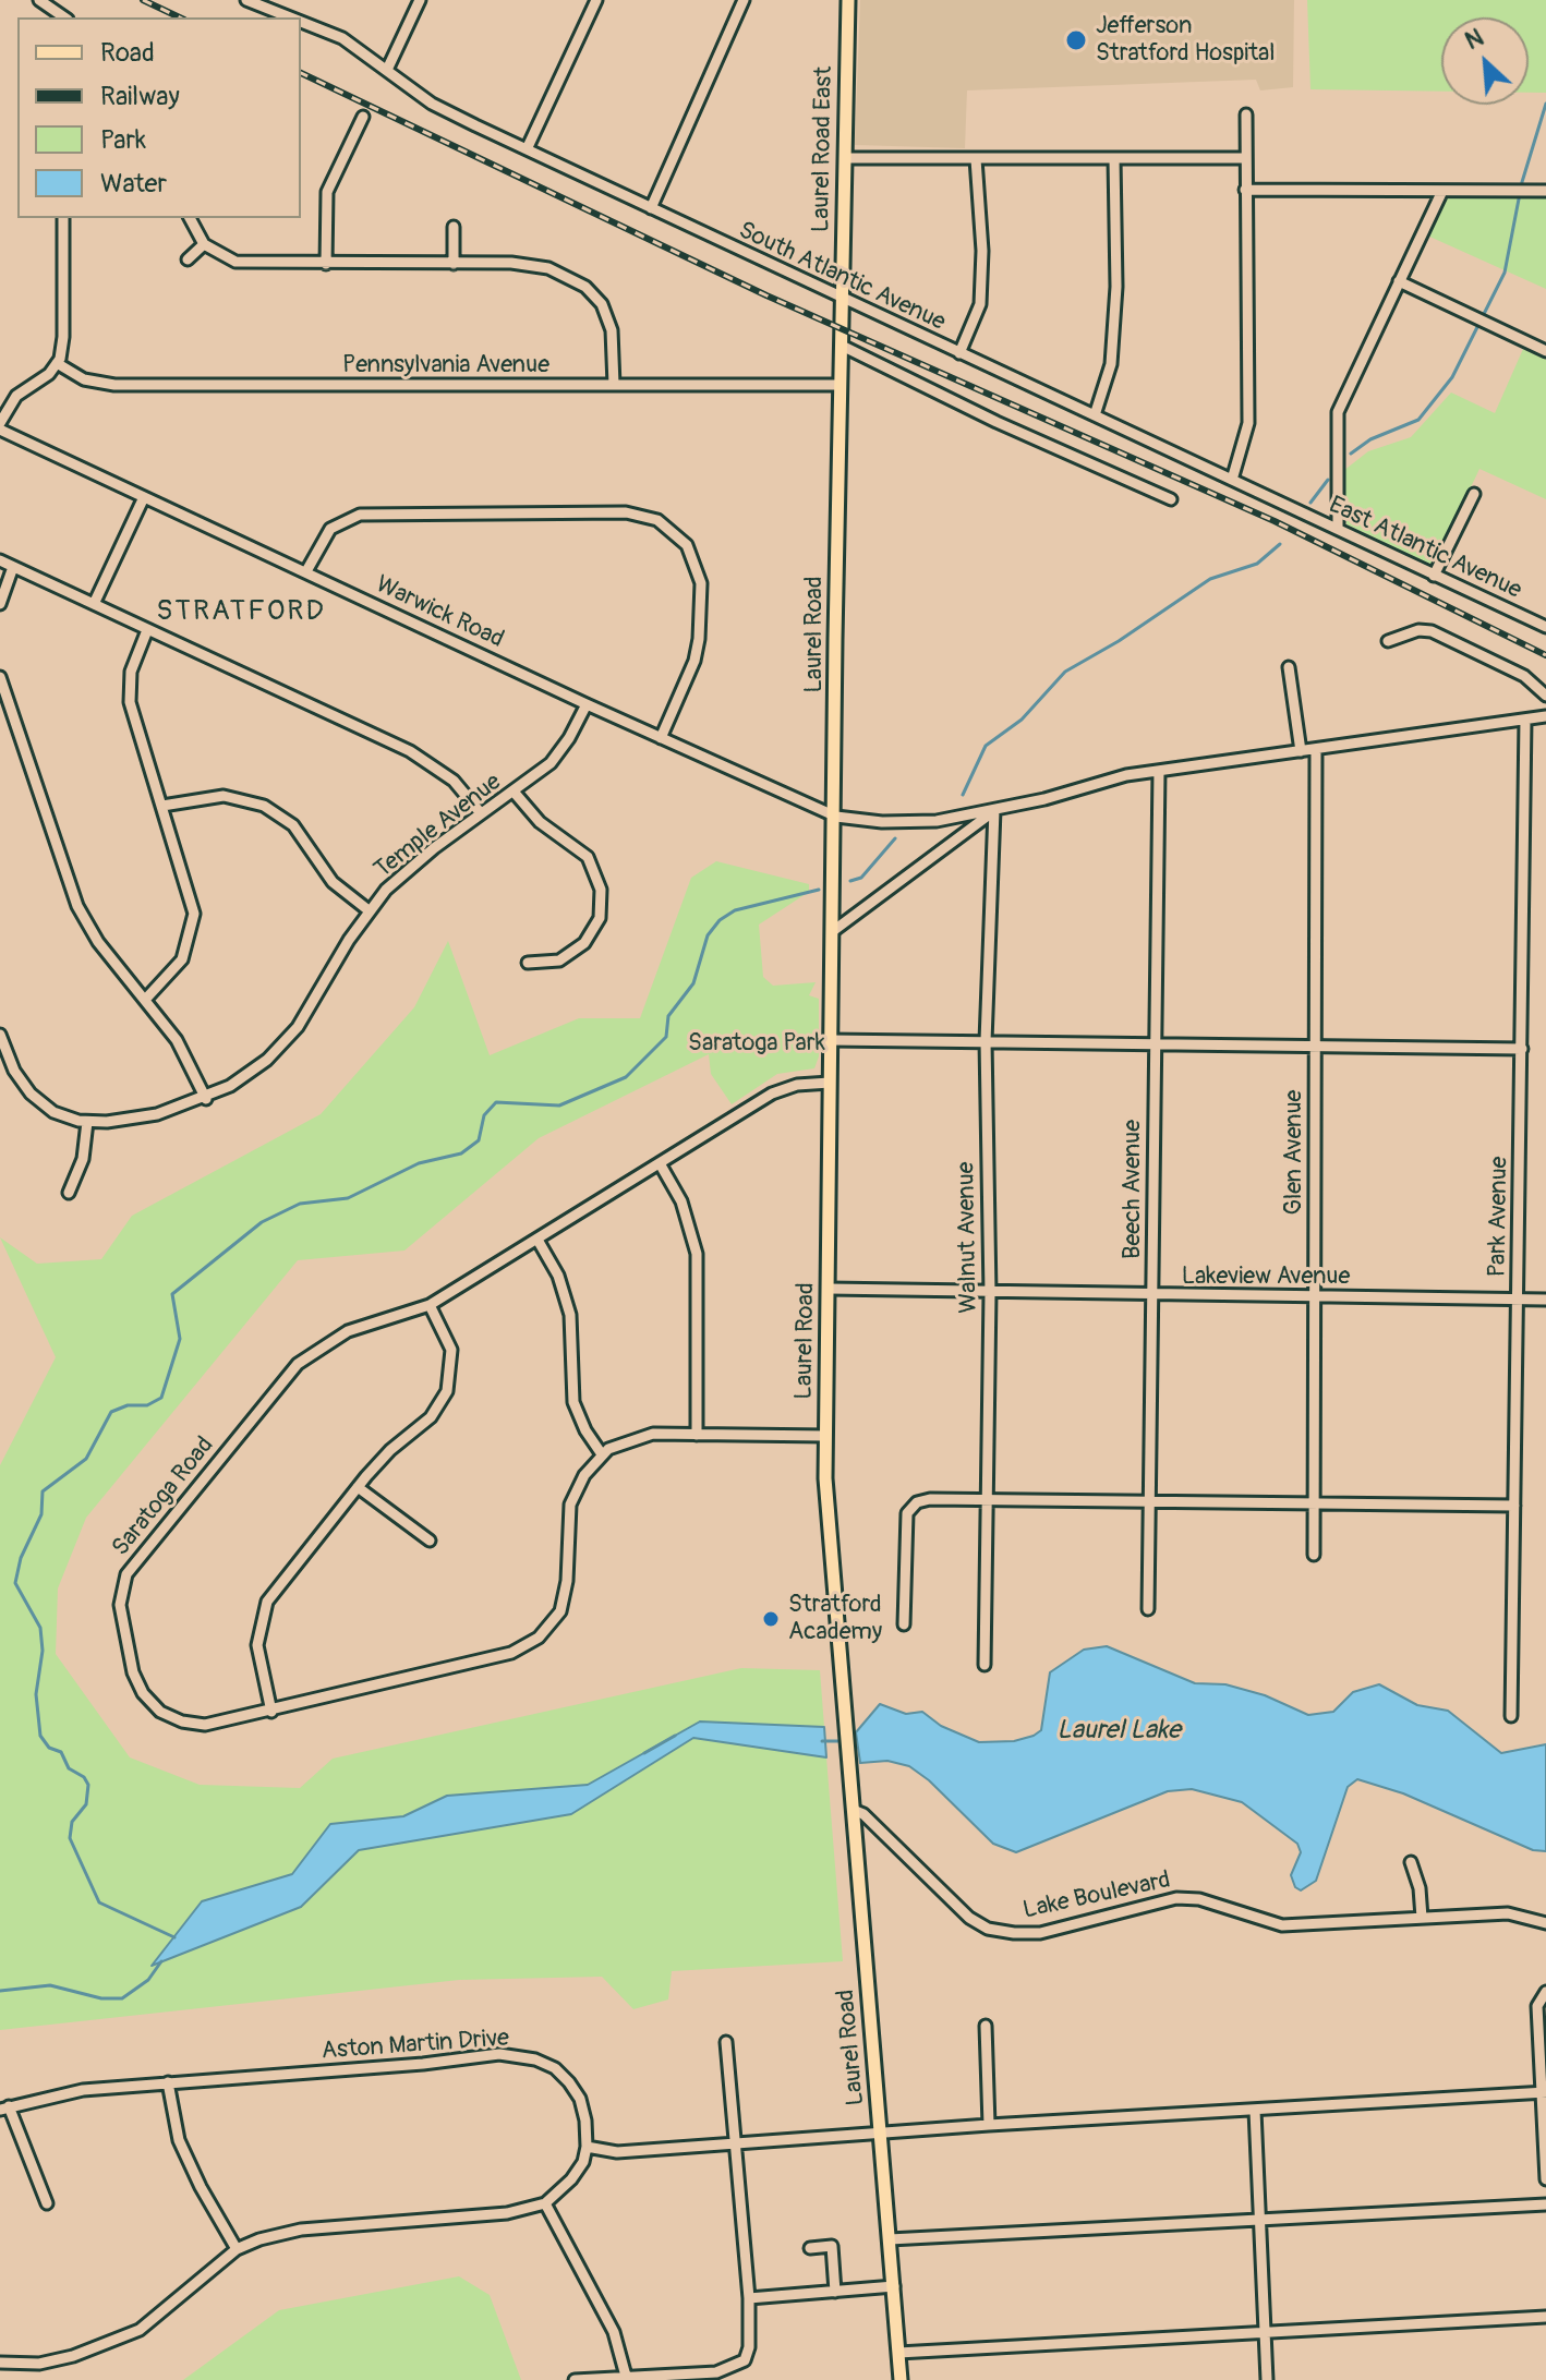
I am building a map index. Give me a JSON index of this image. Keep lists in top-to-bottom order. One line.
{"streets":{"main road":["Laurel Road East","Laurel Road"],"street":["South Atlantic Avenue","Pennsylvania Avenue","East Atlantic Avenue","Warwick Road","Temple Avenue","Glen Avenue","Beech Avenue","Park Avenue","Walnut Avenue","Lakeview Avenue","Saratoga Road","Lake Boulevard","Aston Martin Drive"]},"crossings":[["Laurel Road East","South Atlantic Avenue"],["Laurel Road East","Laurel Road"],["South Atlantic Avenue","East Atlantic Avenue"],["South Atlantic Avenue","Laurel Road"],["Pennsylvania Avenue","Laurel Road"],["Warwick Road","Laurel Road"],["Warwick Road","Temple Avenue"],["Warwick Road","Glen Avenue"],["Warwick Road","Beech Avenue"],["Warwick Road","Park Avenue"],["Warwick Road","Walnut Avenue"],["Laurel Road","Lakeview Avenue"],["Laurel Road","Saratoga Road"],["Laurel Road","Lake Boulevard"],["Glen Avenue","Lakeview Avenue"],["Beech Avenue","Lakeview Avenue"],["Park Avenue","Lakeview Avenue"],["Walnut Avenue","Lakeview Avenue"]],"districts":["STRATFORD"],"water":["Laurel Lake"],"parks":["Saratoga Park"],"places":["Jefferson Stratford Hospital","Stratford Academy"],"legend":["Road","Railway","Park","Water"],"north":"top left"}
